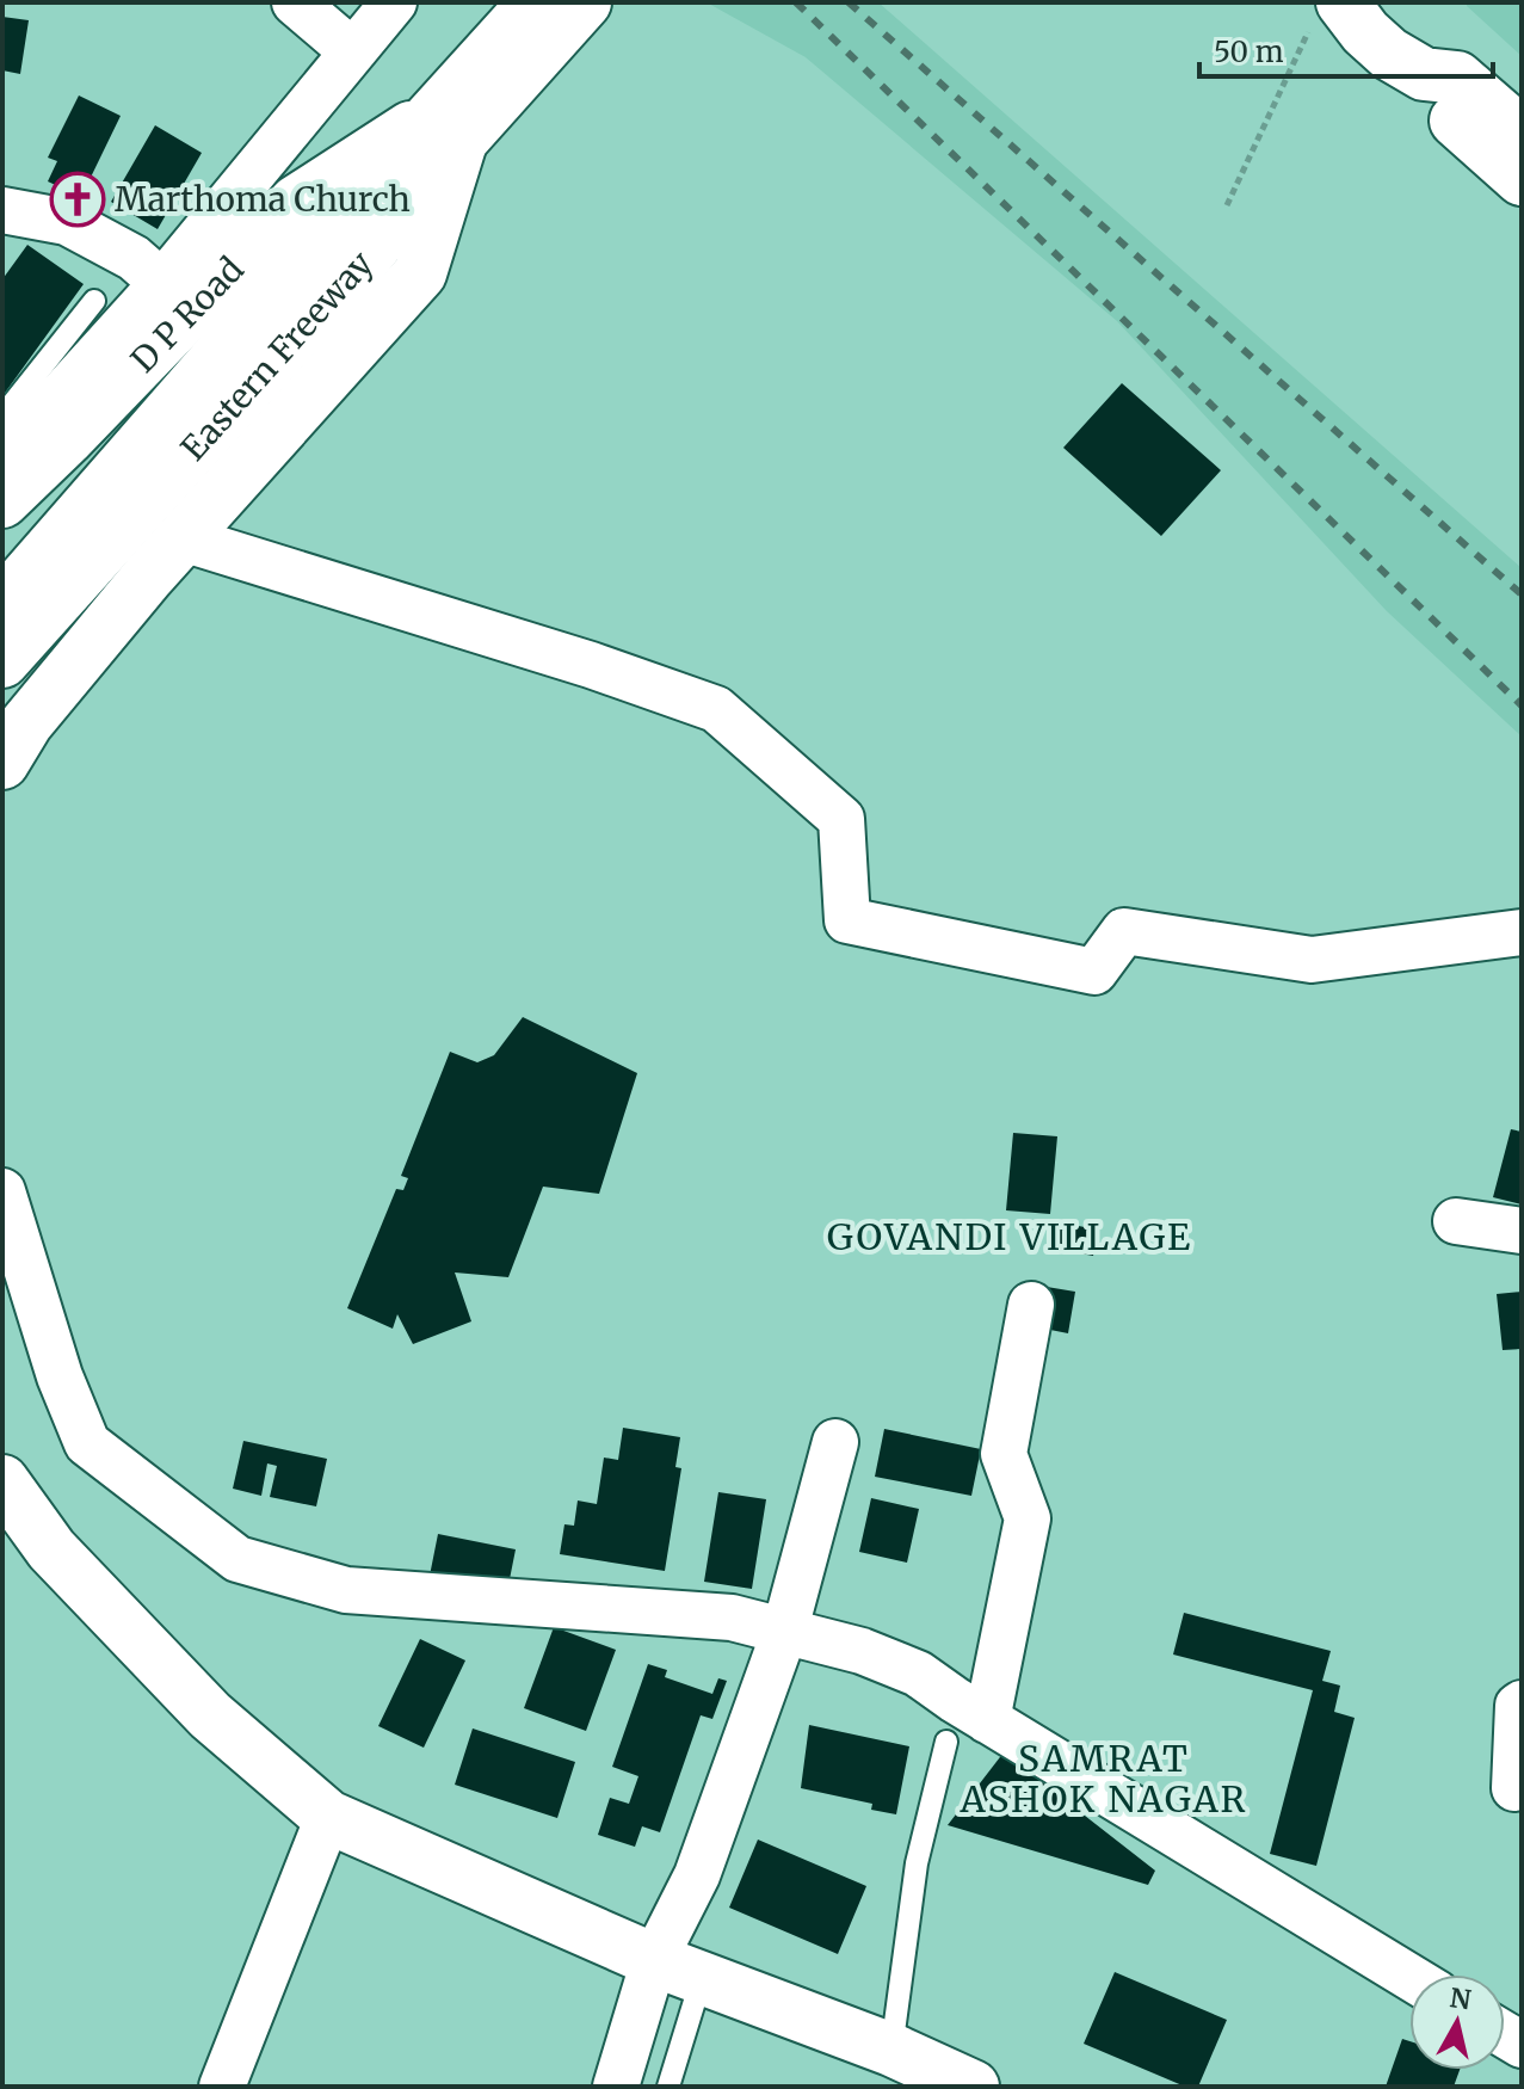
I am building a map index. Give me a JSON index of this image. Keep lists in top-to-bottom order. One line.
{"streets":{"main road":["D P Road","Eastern Freeway"]},"crossings":[["D P Road","Eastern Freeway"]],"districts":["GOVANDI VILLAGE","SAMRAT ASHOK NAGAR"],"places":{"church":["Marthoma Church"]},"scale_bar":"50 m","north":"top"}
